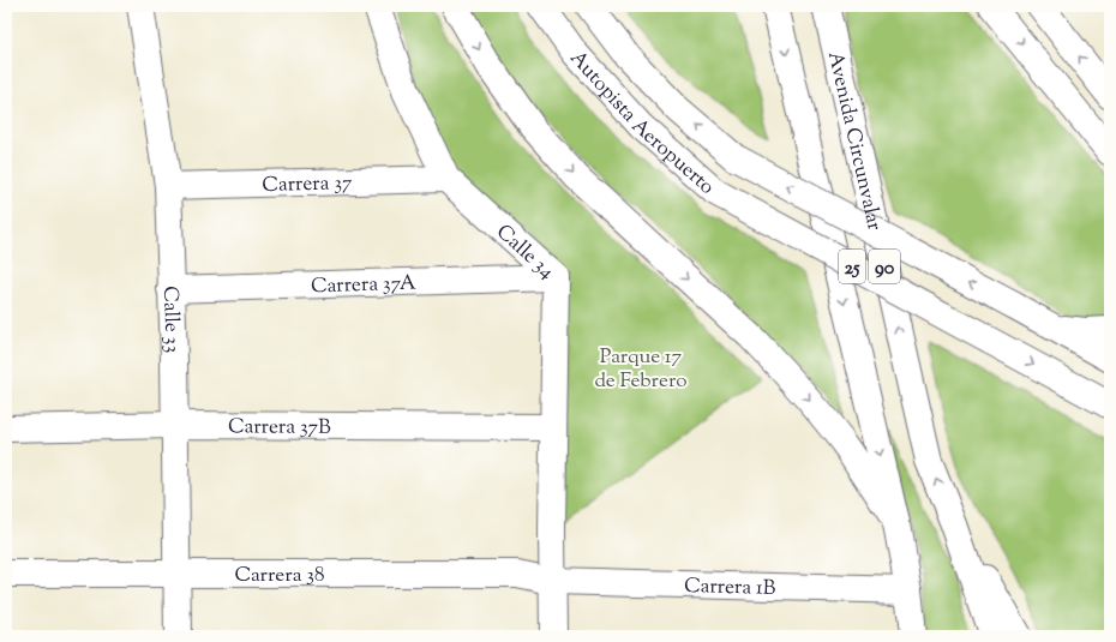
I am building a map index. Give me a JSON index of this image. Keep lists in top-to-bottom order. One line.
{"streets":{"main road":["Autopista Aeropuerto","Avenida Circunvalar","Carrera 37","Calle 34","25","90","Carrera 37A","Calle 33","Carrera 37B","Carrera 38","Carrera 1B"]},"crossings":[["Autopista Aeropuerto","25"],["Avenida Circunvalar","90"],["Carrera 37","Calle 34"],["Carrera 37","Calle 33"],["Calle 34","Carrera 37A"],["Calle 34","Carrera 37B"],["Calle 34","Carrera 38"],["Calle 34","Carrera 1B"],["90","Carrera 1B"],["Carrera 37A","Calle 33"],["Calle 33","Carrera 37B"],["Calle 33","Carrera 38"],["Carrera 38","Carrera 1B"]],"parks":["Parque 17 de Febrero"]}
